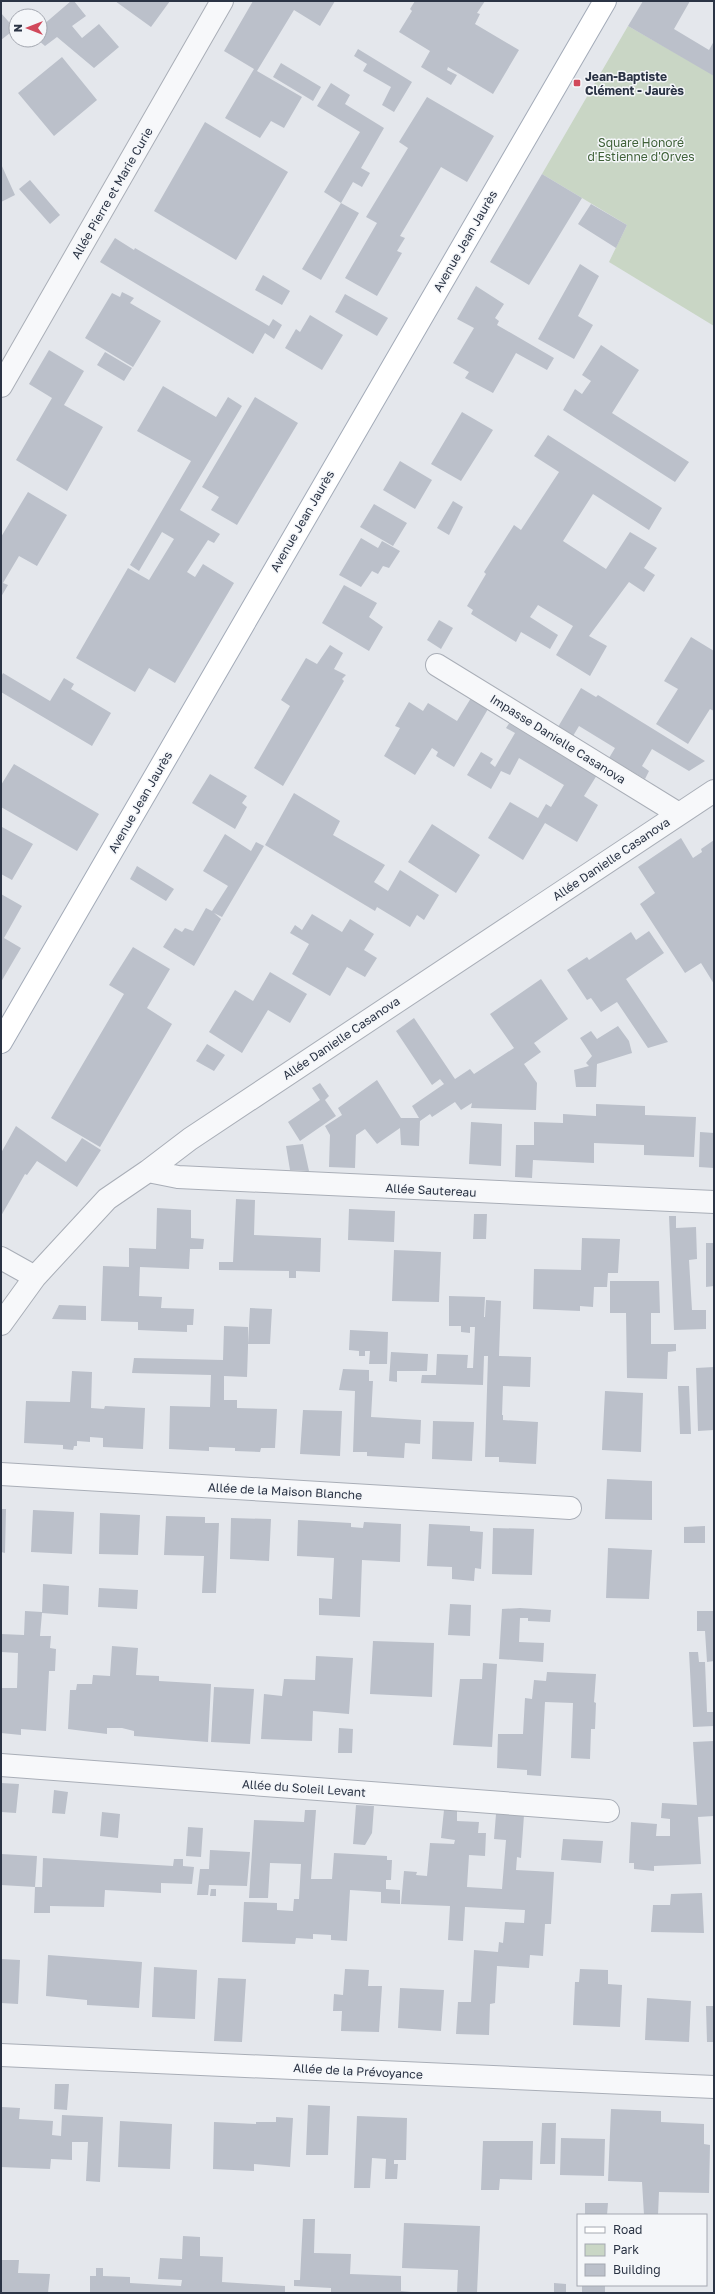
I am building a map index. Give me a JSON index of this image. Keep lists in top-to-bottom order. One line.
{"streets":{"main road":["Avenue Jean Jaurès"],"street":["Allée Pierre et Marie Curie","Impasse Danielle Casanova","Allée Danielle Casanova","Allée Sautereau","Allée de la Maison Blanche","Allée du Soleil Levant","Allée de la Prévoyance"]},"crossings":[["Impasse Danielle Casanova","Allée Danielle Casanova"],["Allée Danielle Casanova","Allée Sautereau"]],"parks":["Square Honoré d'Estienne d'Orves"],"places":{"transit":["Jean-Baptiste Clément - Jaurès"]},"legend":["Road","Park","Building"],"north":"left"}
